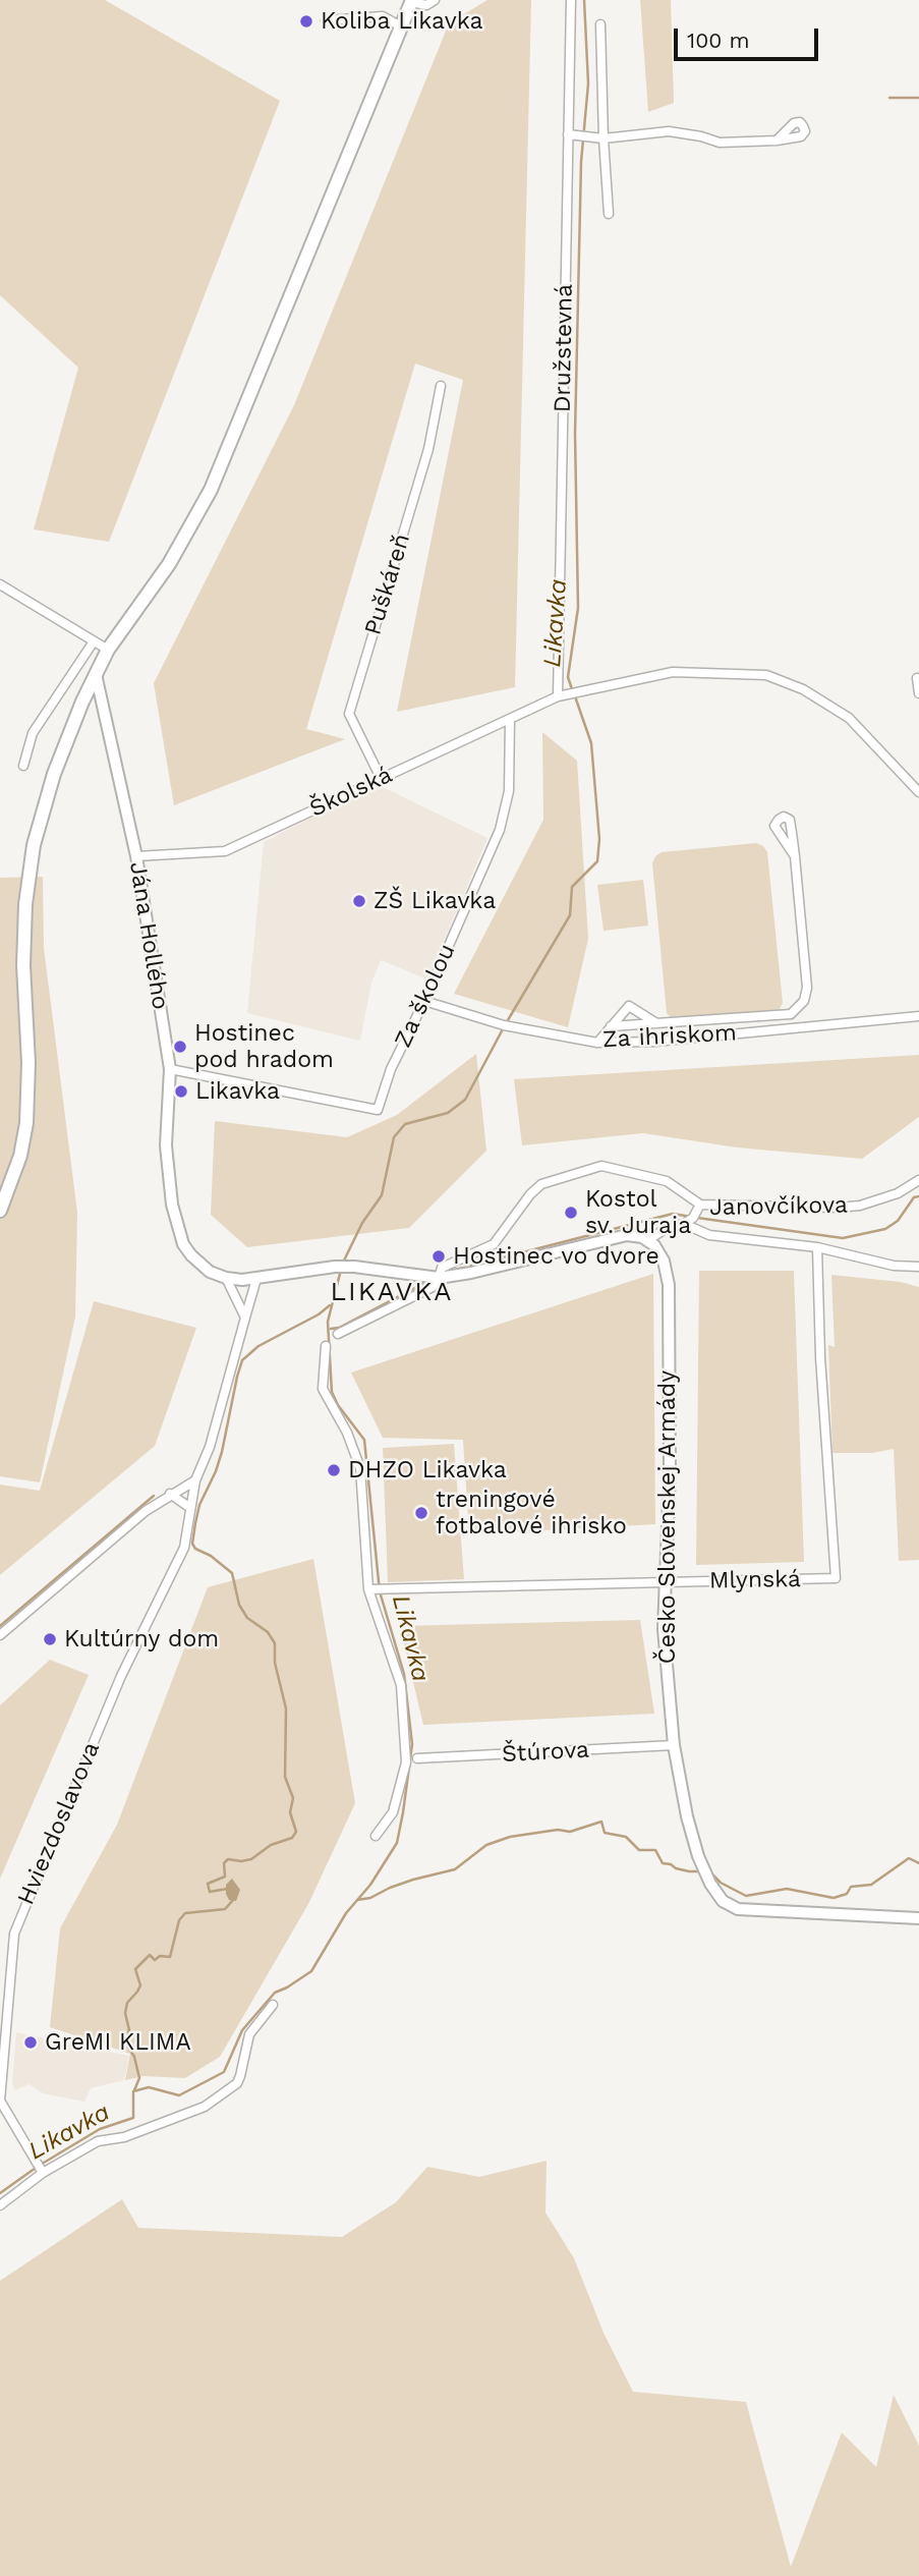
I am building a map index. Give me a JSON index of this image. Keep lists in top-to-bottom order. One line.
{"streets":{"street":["Družstevná","Puškáreň","Školská","Jána Hollého","Za školou","Za ihriskom","Janovčíkova","Česko Slovenskej Armády","Mlynská","Štúrova","Hviezdoslavova"]},"crossings":[["Družstevná","Školská"],["Puškáreň","Školská"],["Školská","Jána Hollého"],["Školská","Za školou"],["Jána Hollého","Za školou"],["Jána Hollého","Janovčíkova"],["Za školou","Za ihriskom"],["Janovčíkova","Česko Slovenskej Armády"],["Česko Slovenskej Armády","Mlynská"],["Česko Slovenskej Armády","Štúrova"]],"districts":["LIKAVKA"],"water":["Likavka"],"places":["Koliba Likavka","ZŠ Likavka","Hostinec pod hradom","Likavka","Kostol sv. Juraja","Hostinec vo dvore","DHZO Likavka","treningové fotbalové ihrisko","Kultúrny dom","GreMI KLIMA"],"scale_bar":"100 m"}
